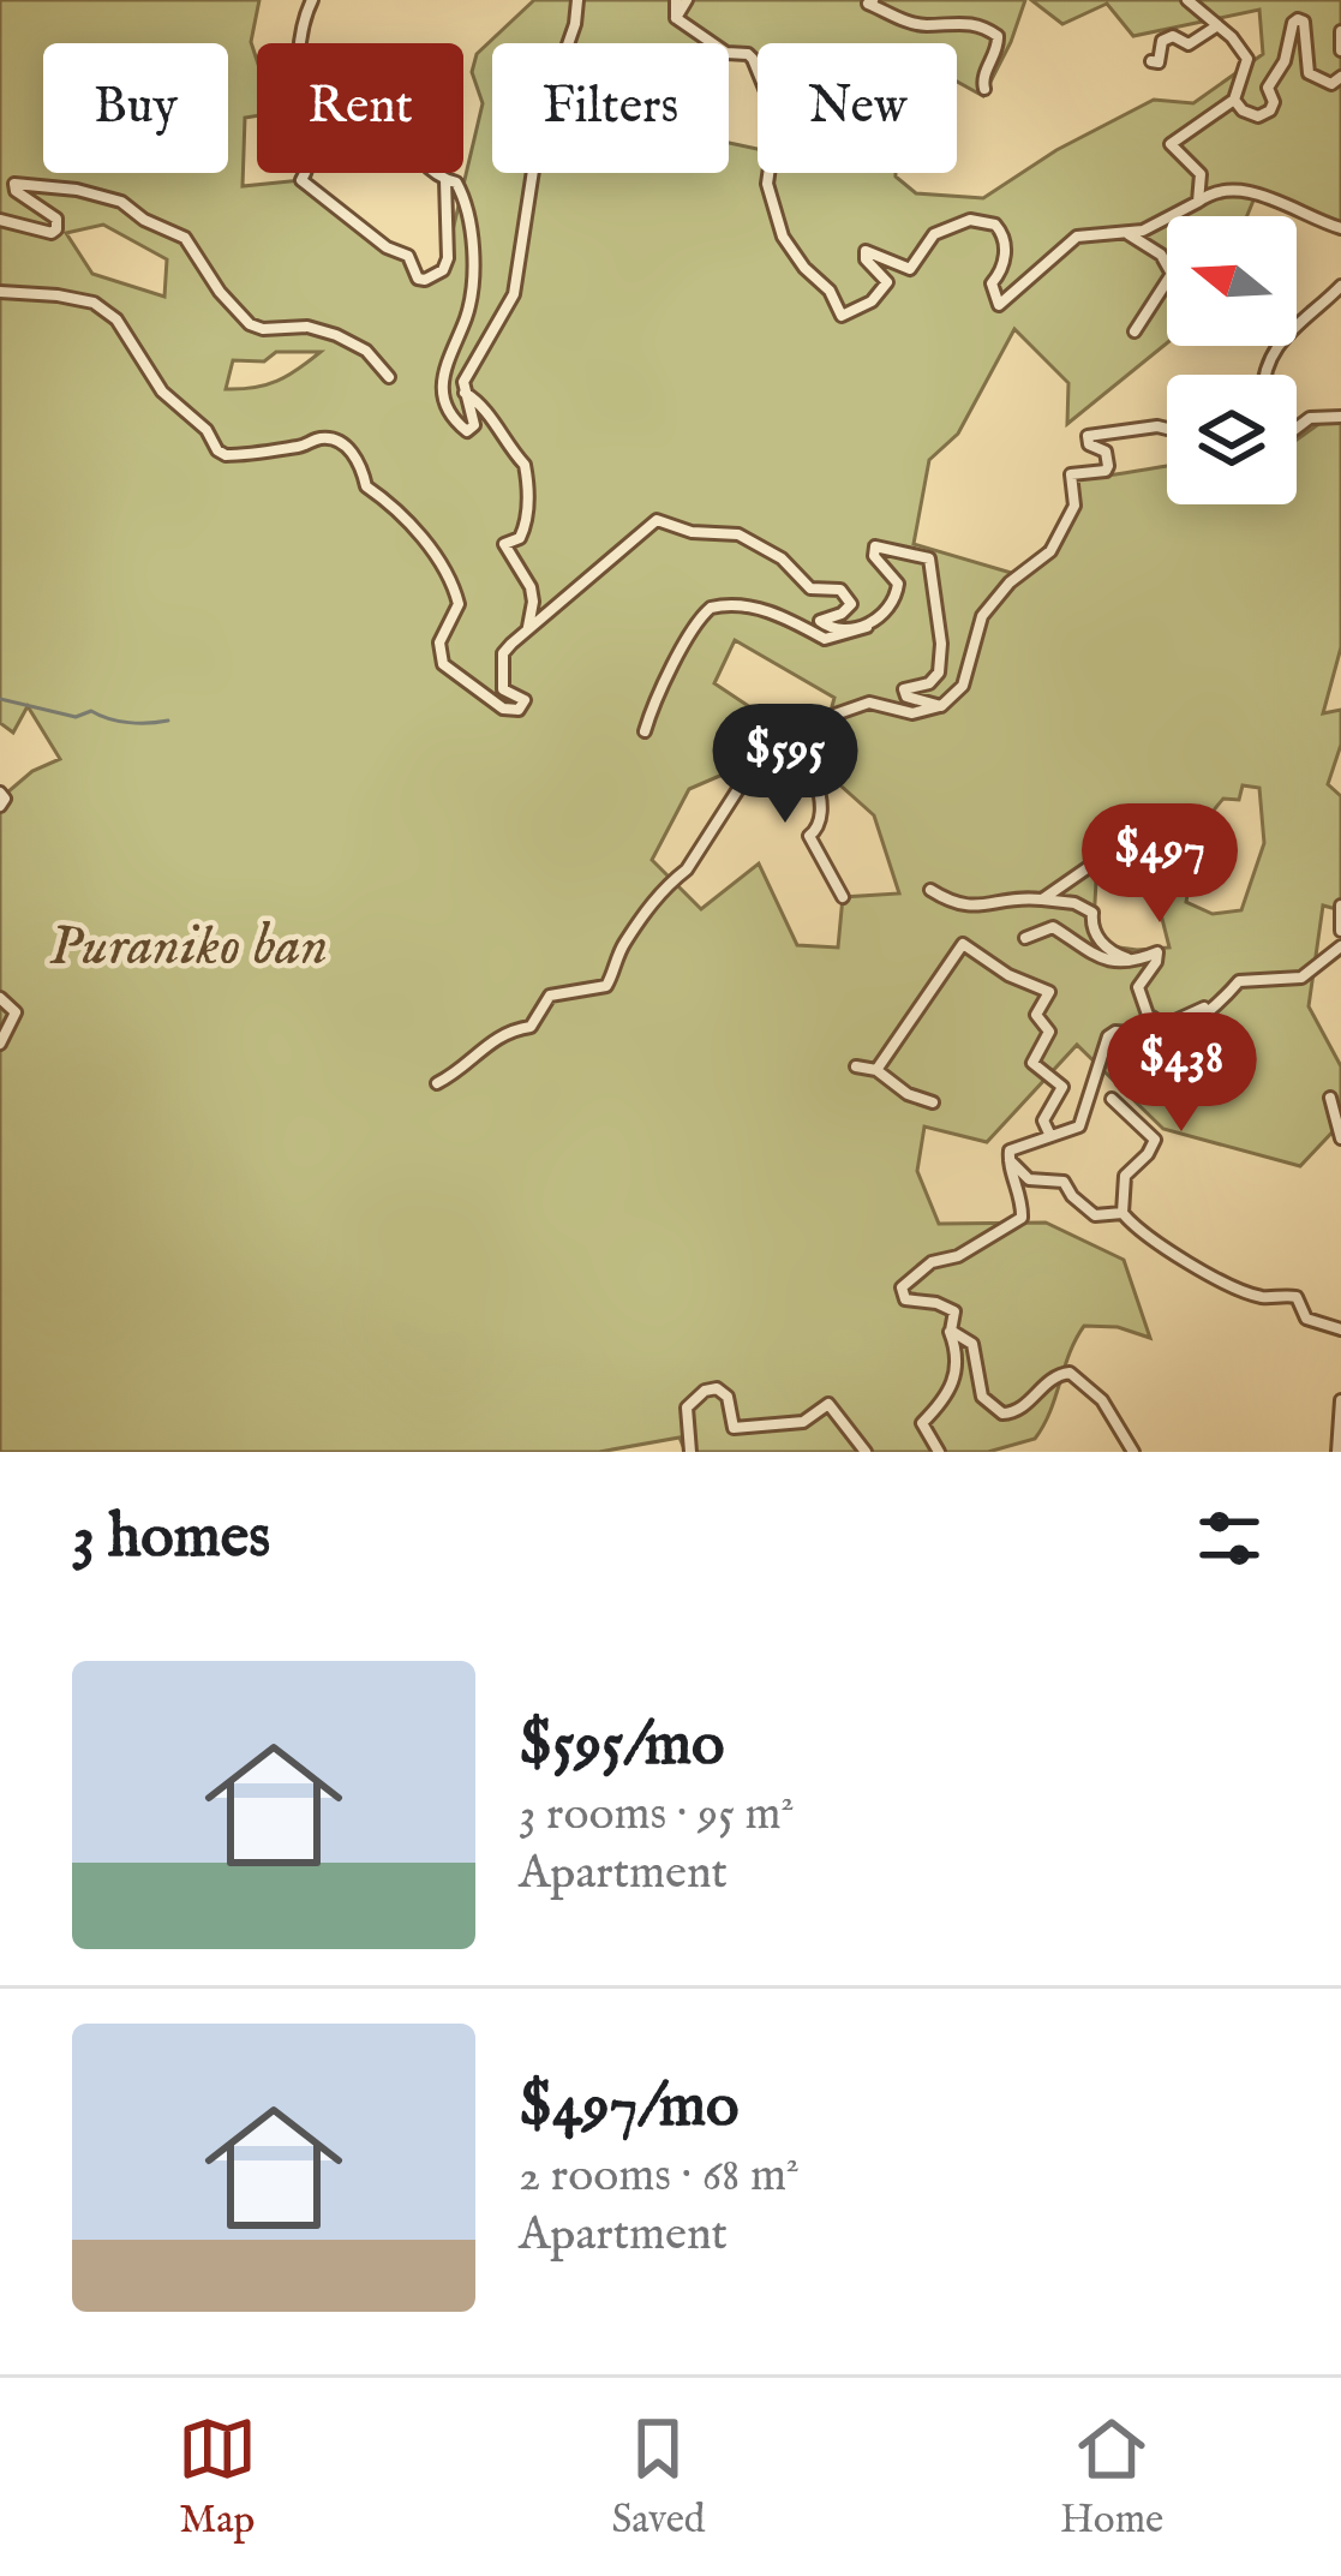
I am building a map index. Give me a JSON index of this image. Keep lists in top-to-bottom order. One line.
{"parks":["Puraniko ban"],"north":"left","page":{"chip":["Buy","Rent","Filters","New"],"price":["$595","$497","$438"],"heading":"3 homes","list":[{"name":"$595/mo","note":"3 rooms · 95 m² · Apartment"},{"name":"$497/mo","note":"2 rooms · 68 m² · Apartment"}],"tabs":["Map","Saved","Home"]}}
